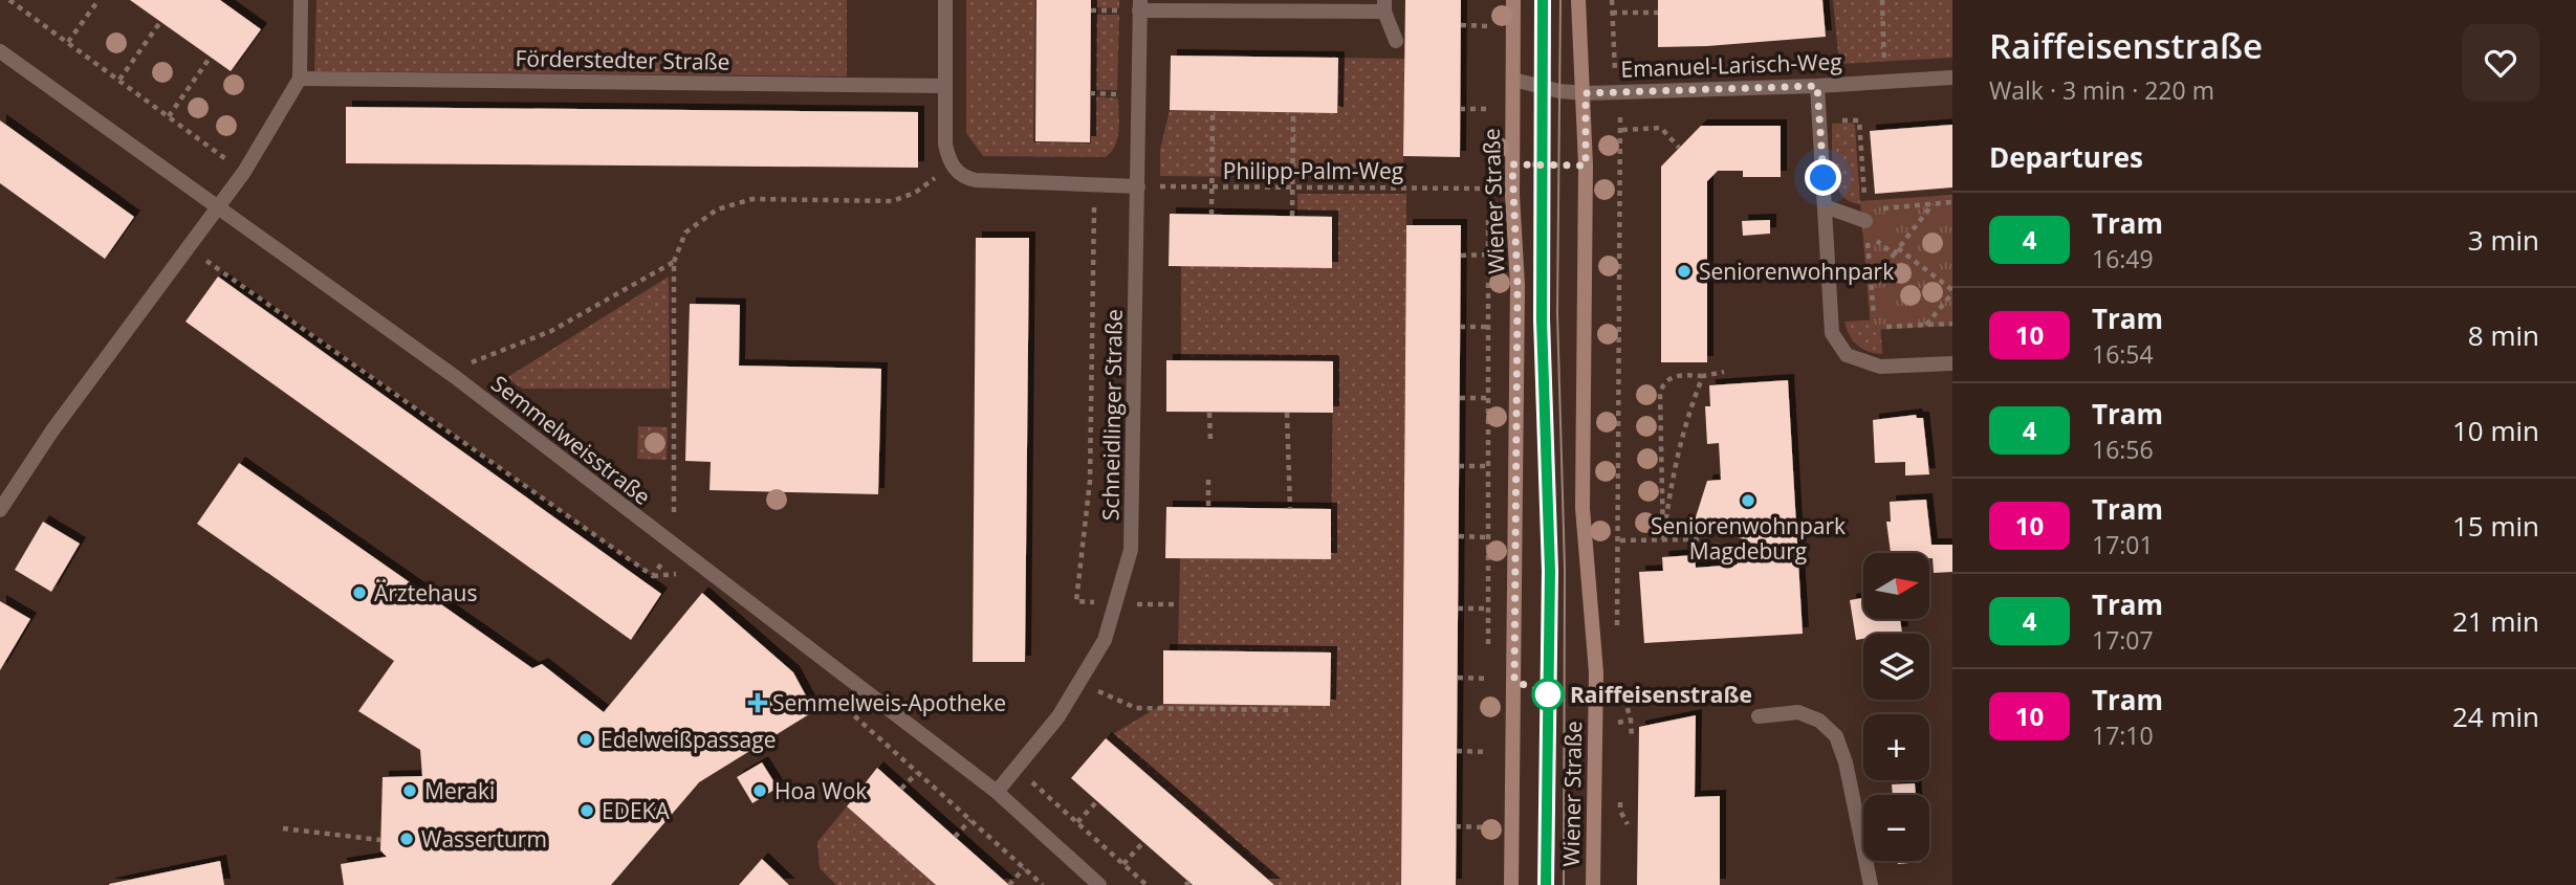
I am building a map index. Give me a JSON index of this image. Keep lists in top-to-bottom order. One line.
{"streets":{"main road":["Wiener Straße"],"street":["Förderstedter Straße","Emanuel-Larisch-Weg","Schneidlinger Straße","Semmelweisstraße"],"path":["Philipp-Palm-Weg"]},"crossings":[["Emanuel-Larisch-Weg","Wiener Straße"],["Philipp-Palm-Weg","Wiener Straße"],["Philipp-Palm-Weg","Schneidlinger Straße"],["Schneidlinger Straße","Semmelweisstraße"]],"places":{"other":["Seniorenwohnpark","Seniorenwohnpark Magdeburg","Ärztehaus","Raiffeisenstraße","Edelweißpassage","Meraki","Hoa Wok","EDEKA","Wasserturm"],"health":["Semmelweis-Apotheke"]},"lines":["tram line 4"],"north":"right","page":{"heading":[["Raiffeisenstraße","Walk · 3 min · 220 m"],"Departures"],"list":[{"mark":"4","name":"Tram","note":"16:49","value":"3 min"},{"mark":"10","name":"Tram","note":"16:54","value":"8 min"},{"mark":"4","name":"Tram","note":"16:56","value":"10 min"},{"mark":"10","name":"Tram","note":"17:01","value":"15 min"},{"mark":"4","name":"Tram","note":"17:07","value":"21 min"},{"mark":"10","name":"Tram","note":"17:10","value":"24 min"}],"map_buttons":["+","−"]}}
